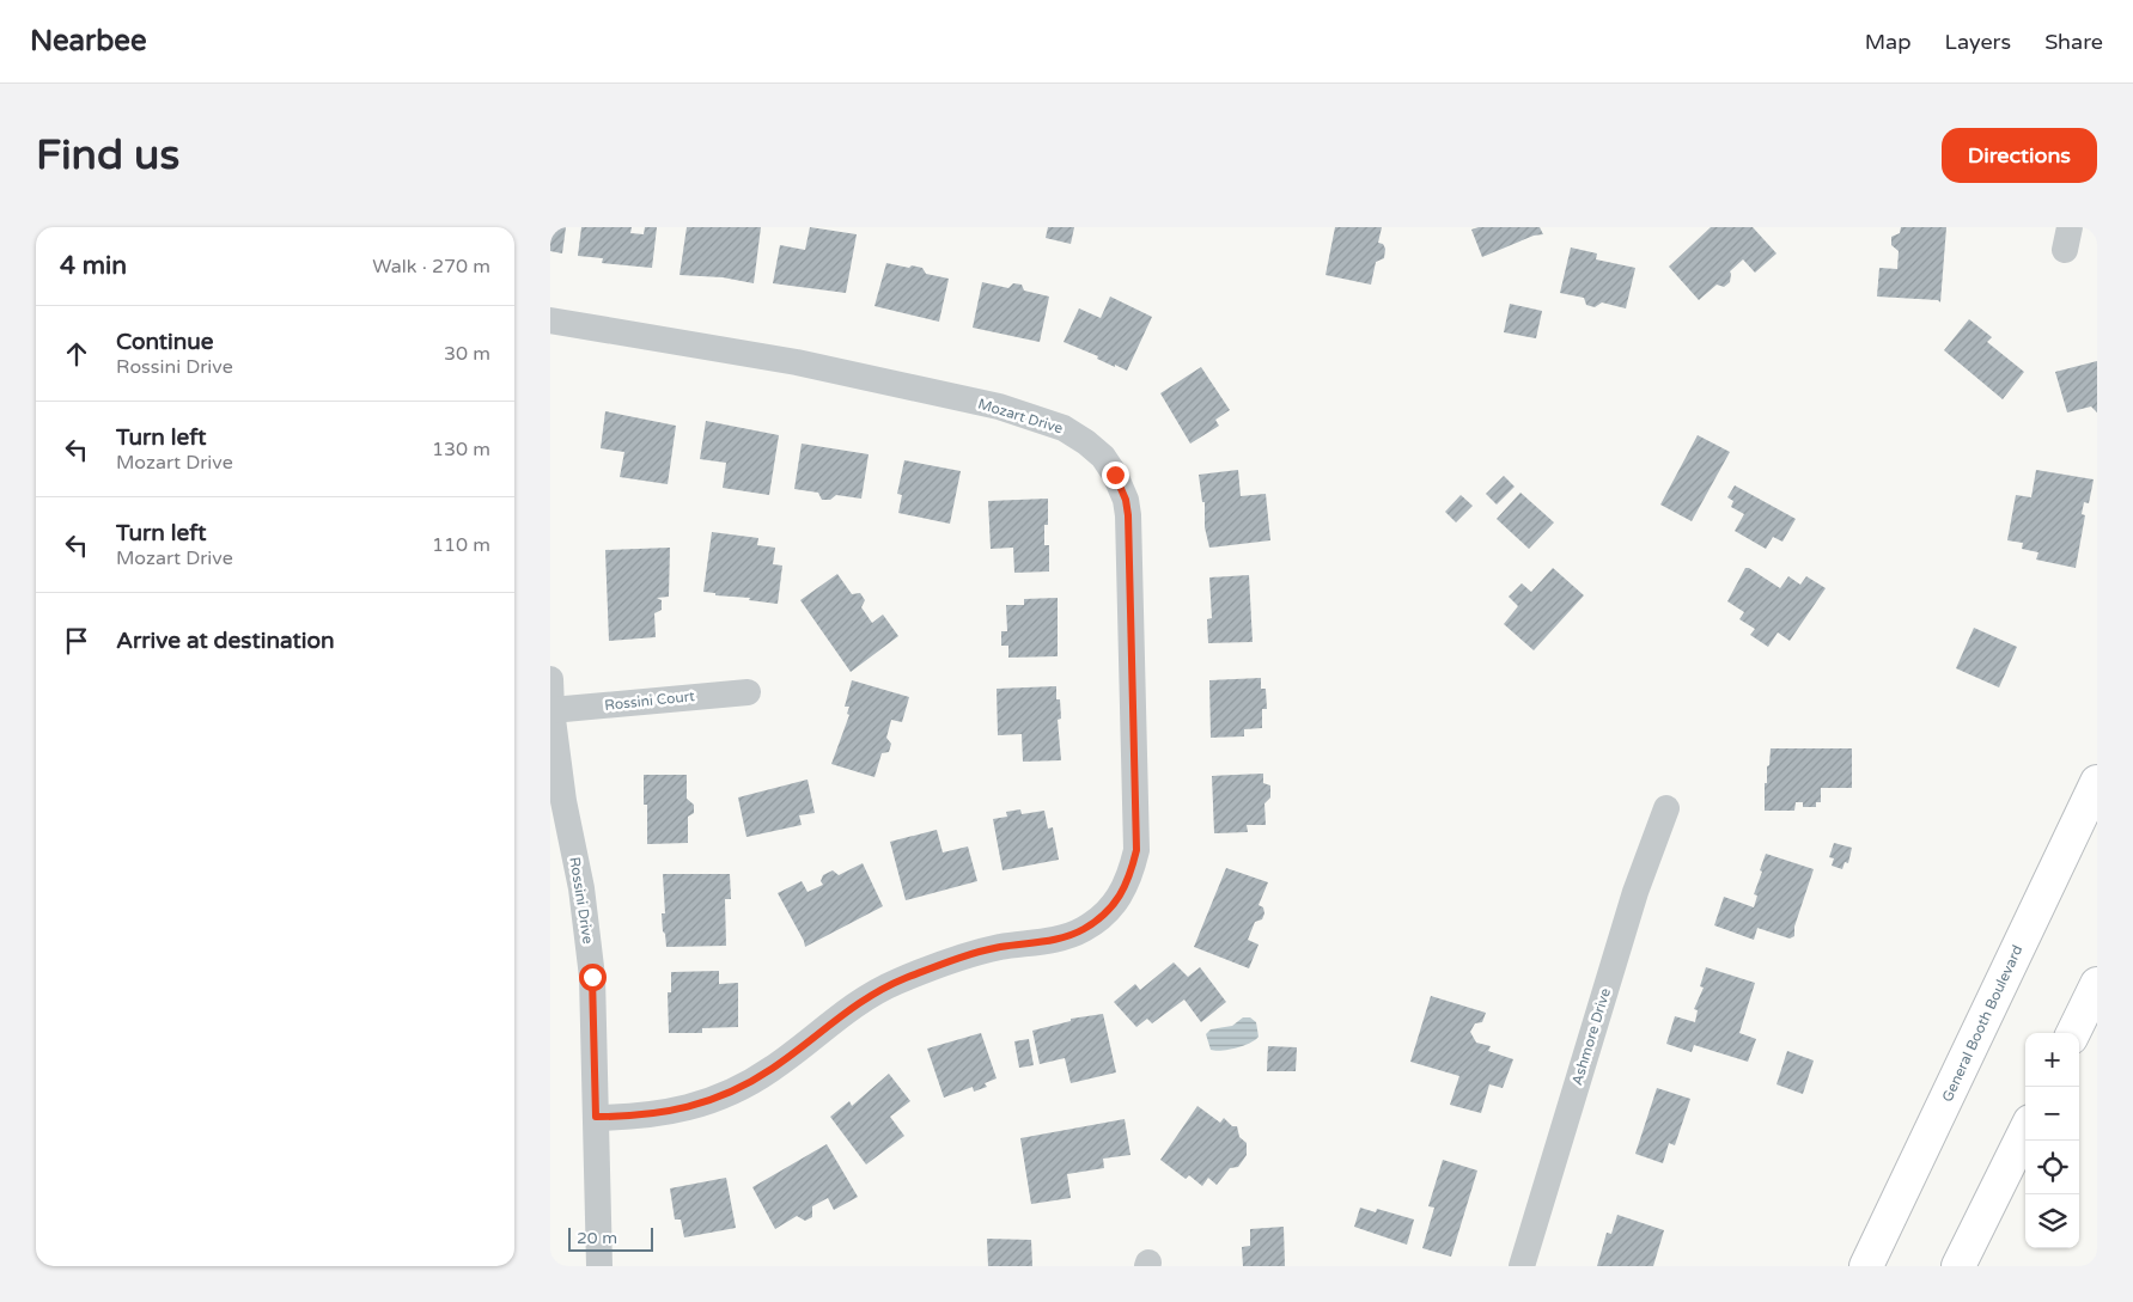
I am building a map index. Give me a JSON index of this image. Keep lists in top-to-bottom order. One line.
{"streets":{"highway":["General Booth Boulevard"],"street":["Mozart Drive","Rossini Court","Rossini Drive","Ashmore Drive"]},"crossings":[["Mozart Drive","Rossini Drive"],["Rossini Court","Rossini Drive"]],"scale_bar":"20 m","page":{"header":"Nearbee","nav":["Map","Layers","Share"],"buttons":"Directions","title":"Find us","heading":["4 min","Walk · 270 m"],"list":[["Continue","Rossini Drive","30 m"],["Turn left","Mozart Drive","130 m"],["Turn left","Mozart Drive","110 m"],"Arrive at destination"],"map_buttons":["+","−"],"scale":"20 m"}}
